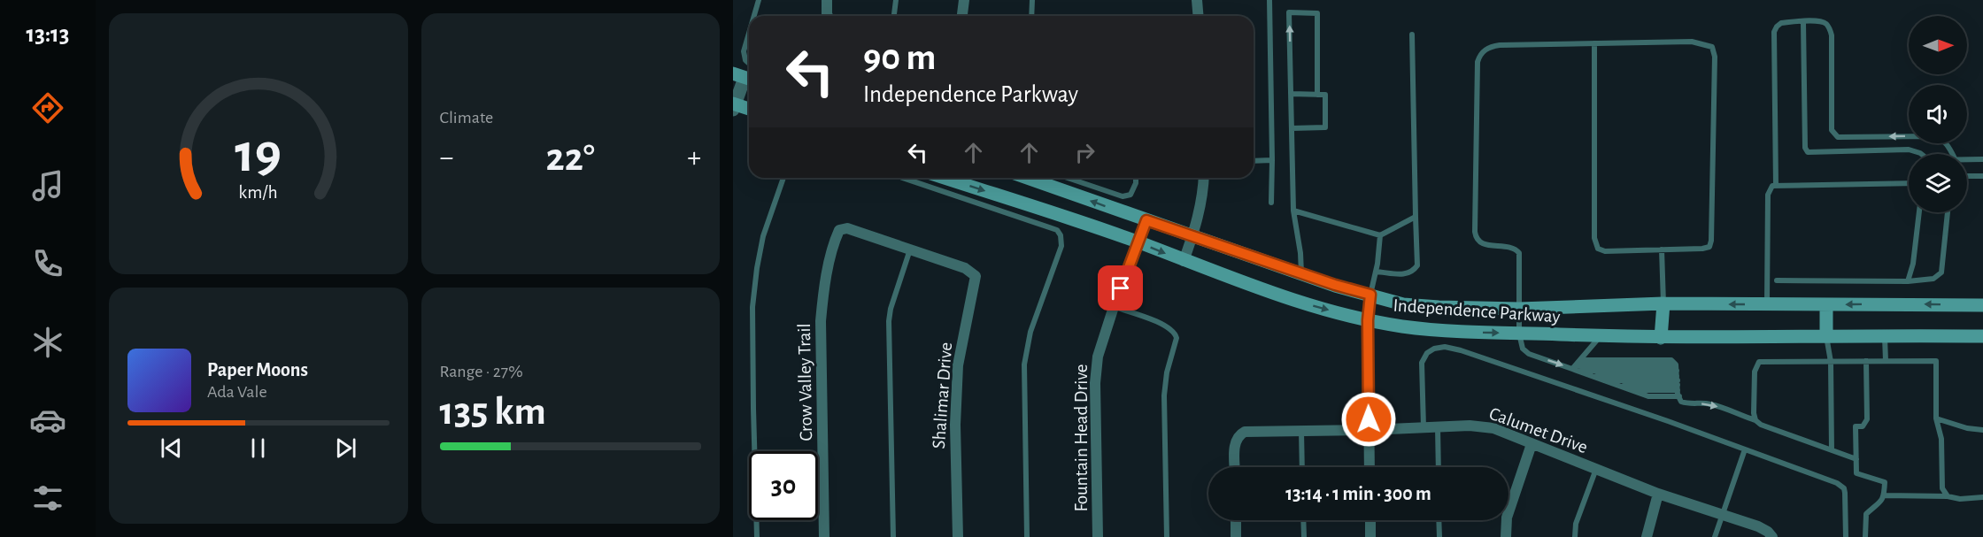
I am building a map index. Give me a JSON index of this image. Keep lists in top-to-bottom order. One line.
{"streets":{"main road":["Independence Parkway"],"street":["Crow Valley Trail","Shalimar Drive","Calumet Drive","Fountain Head Drive"]},"crossings":[["Independence Parkway","Fountain Head Drive"],["Crow Valley Trail","Shalimar Drive"]],"north":"right","page":{"tabs":"13:13","tile":["Climate",["Range · 27%","135 km"]],"turn":["90 m","Independence Parkway"],"heat":["−","22°","+"],"song":["Paper Moons","Ada Vale"],"limit":"30","trip":"13:14 · 1 min · 300 m","gauge":["19","km/h"]}}
